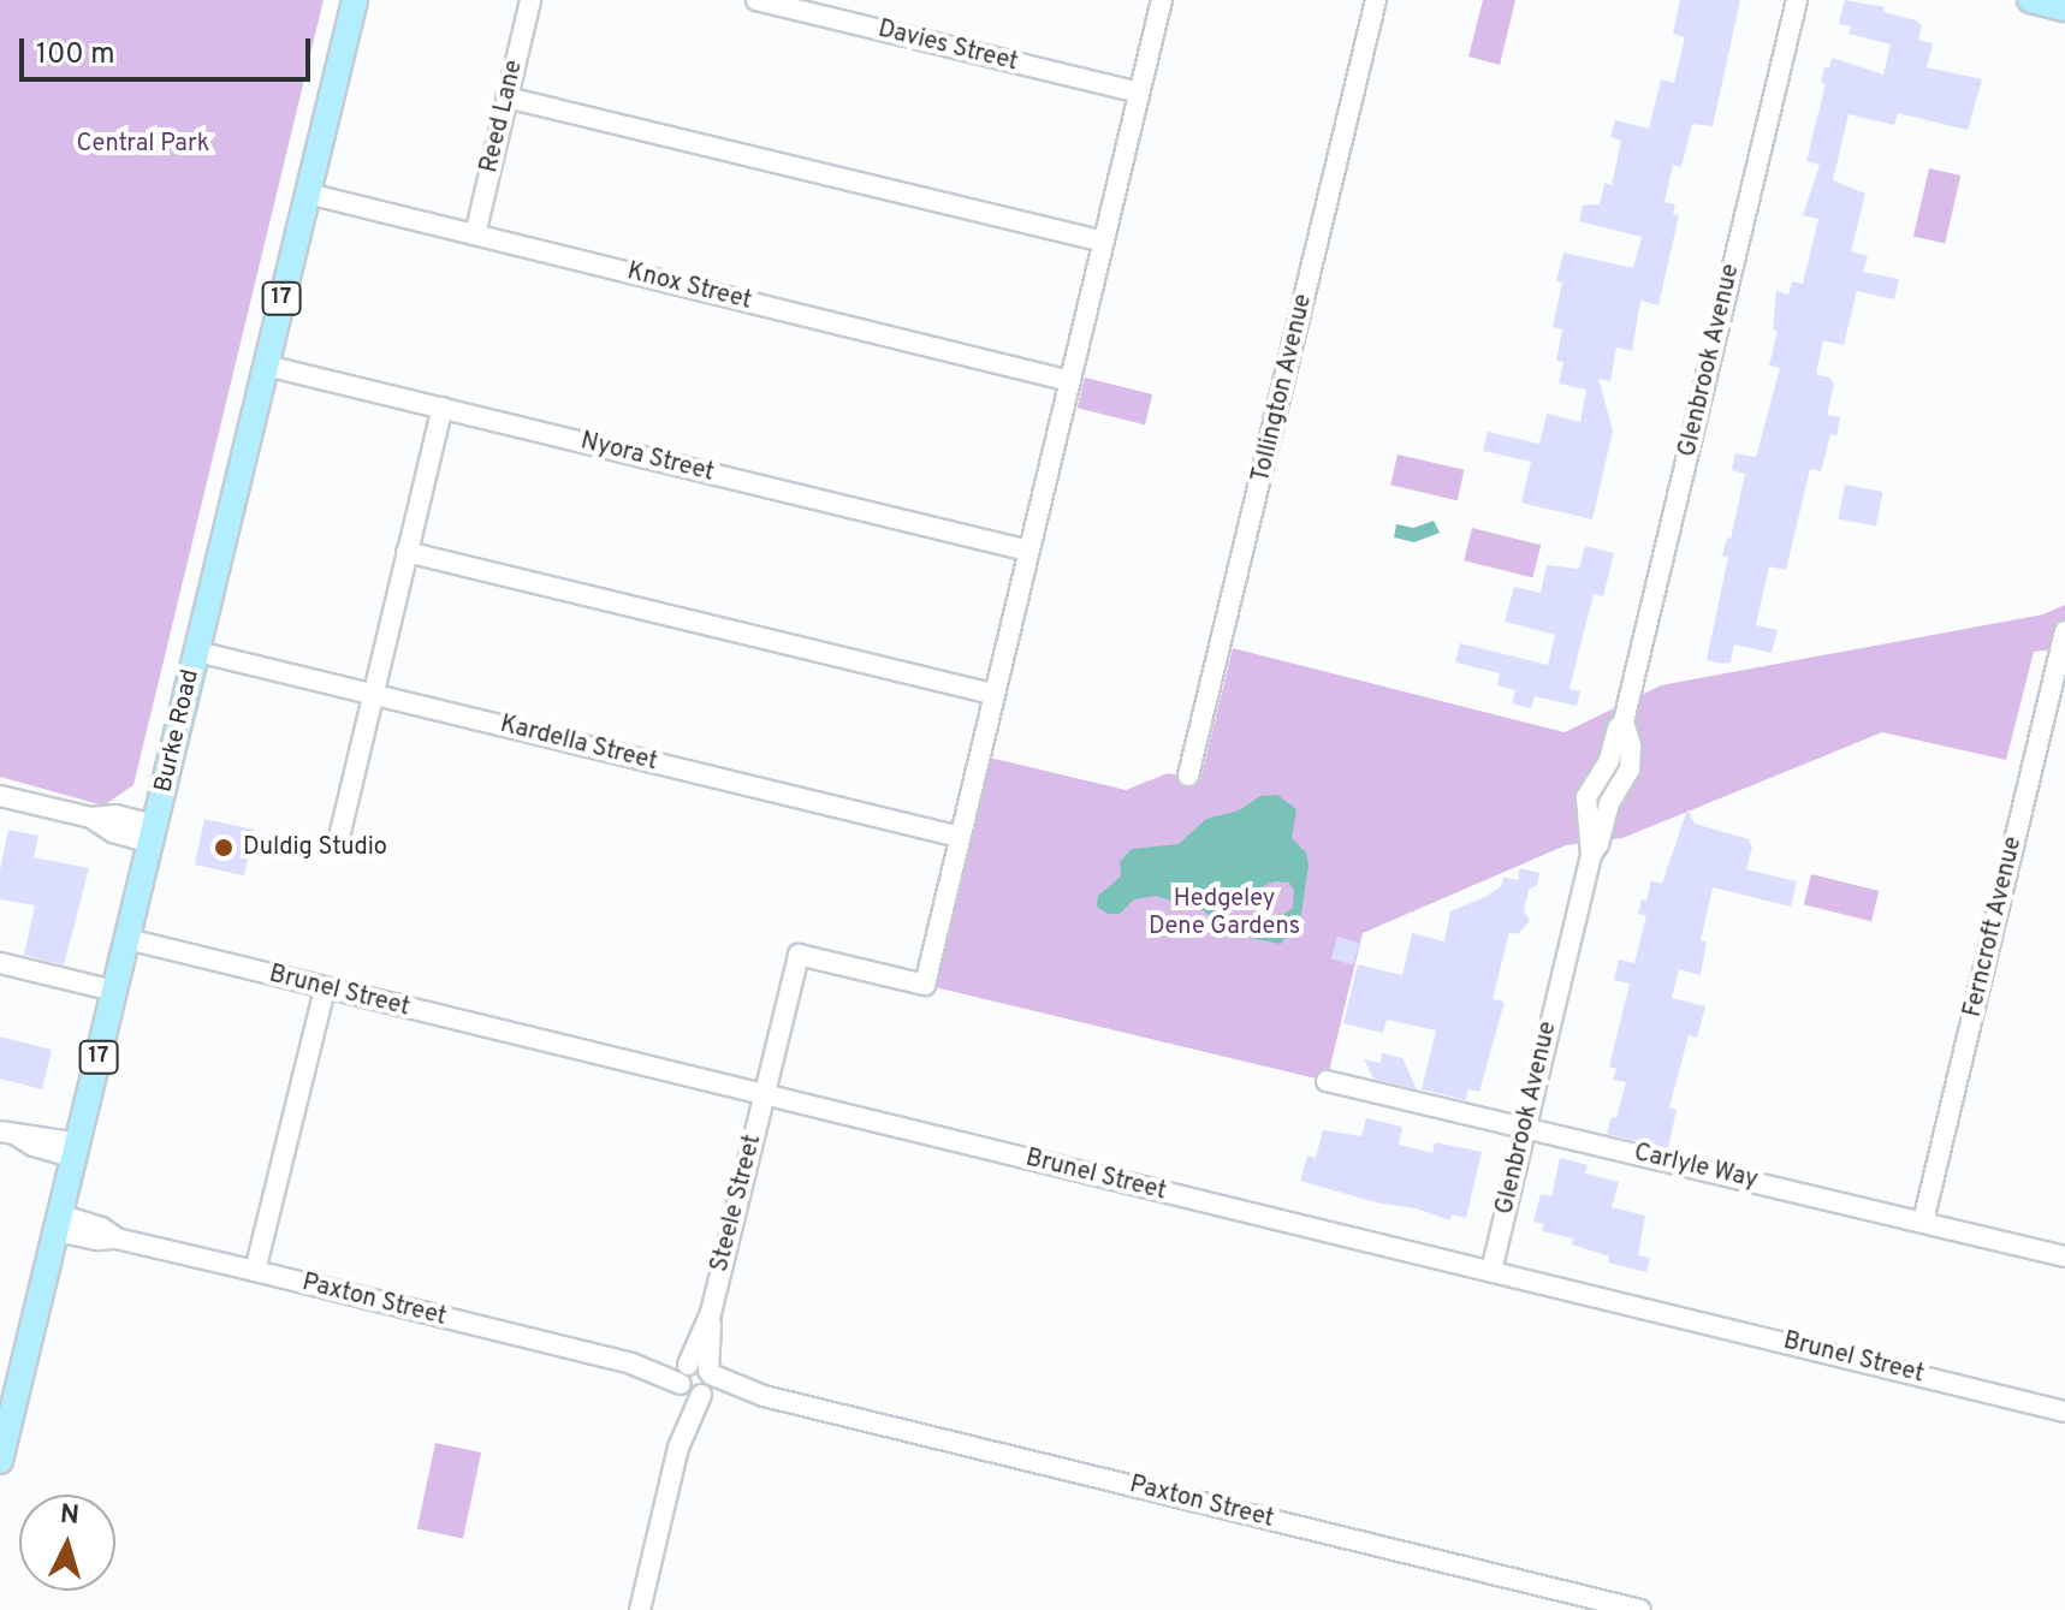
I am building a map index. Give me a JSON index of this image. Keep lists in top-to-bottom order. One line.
{"streets":{"main road":["17","Burke Road"],"street":["Davies Street","Reed Lane","Knox Street","Glenbrook Avenue","Tollington Avenue","Nyora Street","Kardella Street","Ferncroft Avenue","Brunel Street","Carlyle Way","Steele Street","Paxton Street"]},"crossings":[["Reed Lane","Knox Street"],["Knox Street","Burke Road"],["Glenbrook Avenue","Brunel Street"],["Glenbrook Avenue","Carlyle Way"],["Nyora Street","Burke Road"],["Burke Road","Kardella Street"],["Burke Road","Brunel Street"],["Burke Road","Paxton Street"],["Kardella Street","Steele Street"],["Ferncroft Avenue","Carlyle Way"],["Brunel Street","Steele Street"],["Steele Street","Paxton Street"]],"parks":["Central Park","Hedgeley Dene Gardens"],"places":["Duldig Studio"],"scale_bar":"100 m","north":"top"}
